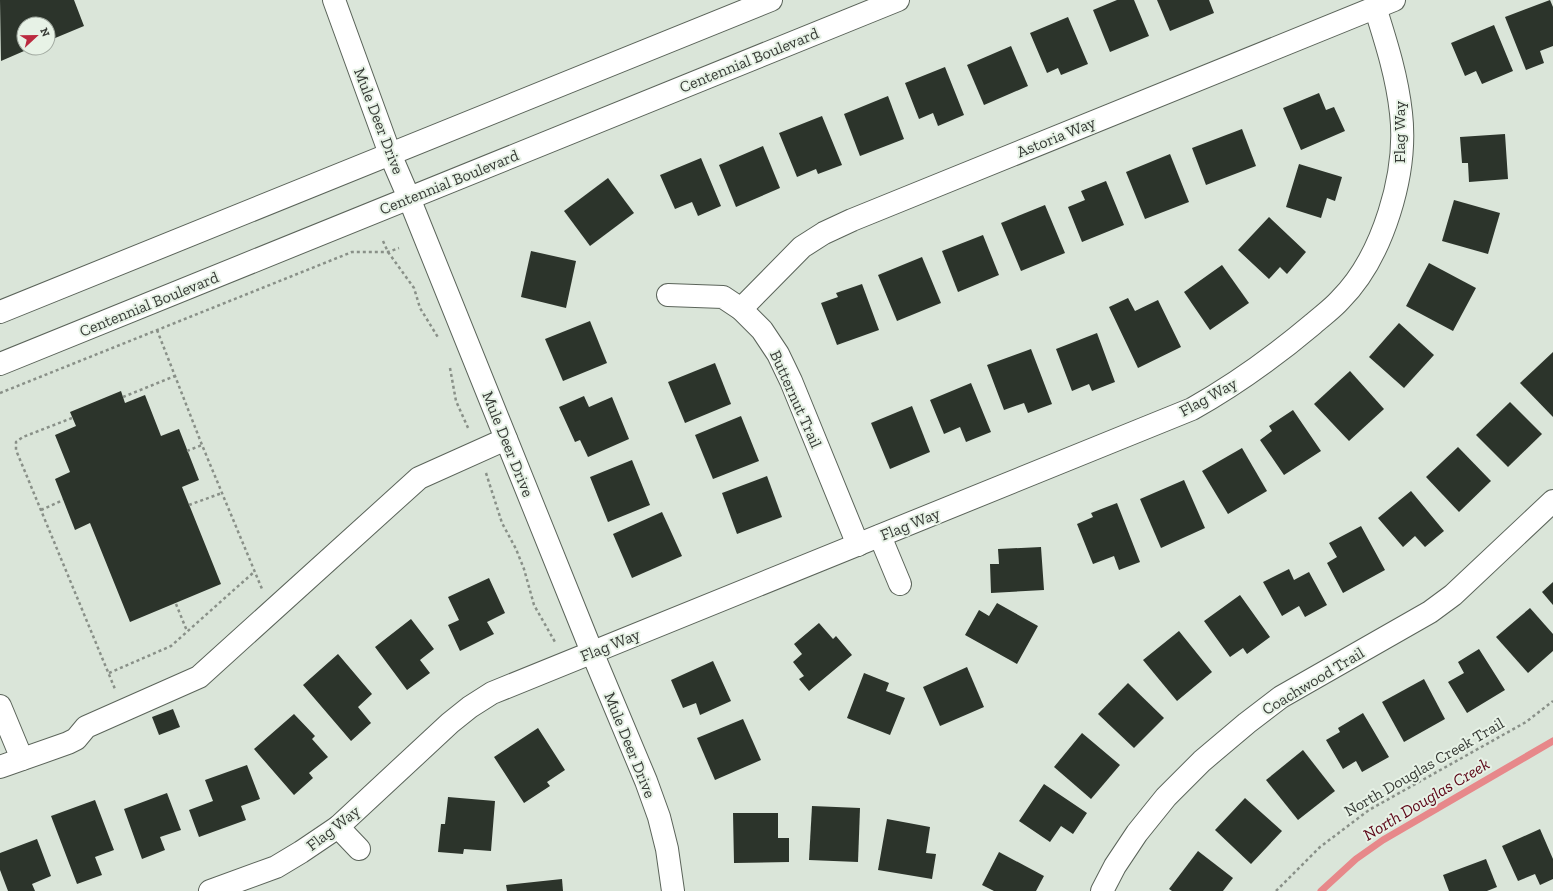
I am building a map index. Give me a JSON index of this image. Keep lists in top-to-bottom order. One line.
{"streets":{"street":["Centennial Boulevard","Mule Deer Drive","Flag Way","Astoria Way","Butternut Trail","Coachwood Trail"],"path":["North Douglas Creek Trail"]},"crossings":[["Centennial Boulevard","Mule Deer Drive"],["Mule Deer Drive","Flag Way"],["Flag Way","Astoria Way"],["Flag Way","Butternut Trail"],["Astoria Way","Butternut Trail"]],"water":["North Douglas Creek"],"north":"right"}
